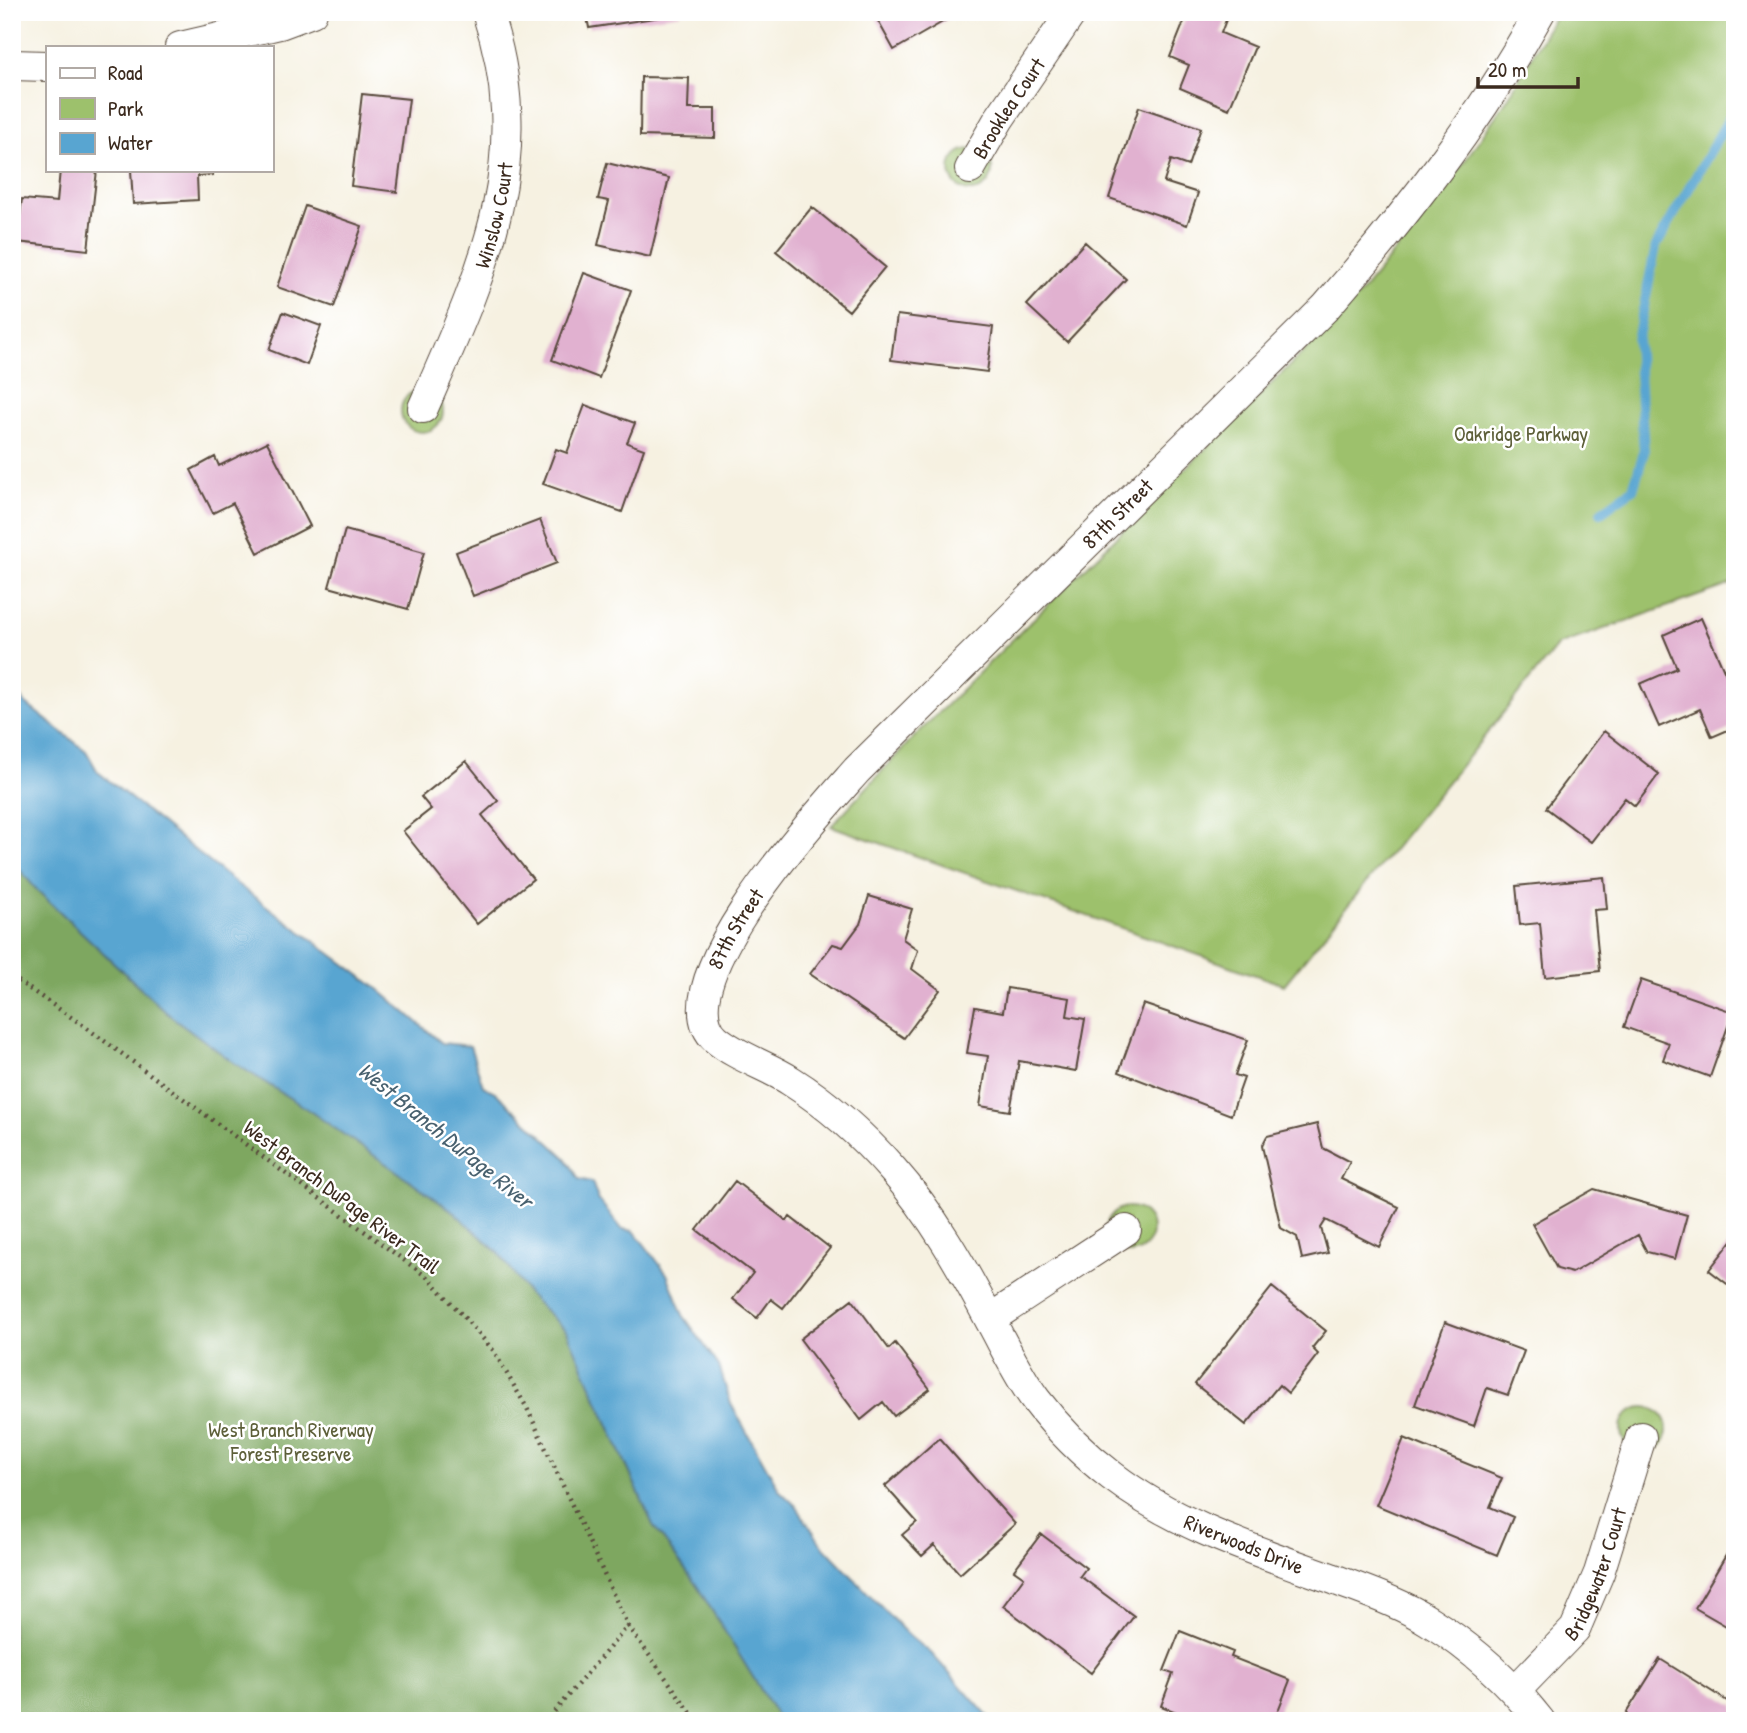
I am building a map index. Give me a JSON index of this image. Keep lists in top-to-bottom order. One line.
{"streets":{"street":["Brooklea Court","Winslow Court","87th Street","Riverwoods Drive","Bridgewater Court"],"path":["West Branch DuPage River Trail"]},"crossings":[["87th Street","Riverwoods Drive"],["Riverwoods Drive","Bridgewater Court"]],"water":["West Branch DuPage River"],"parks":["Oakridge Parkway","West Branch Riverway Forest Preserve"],"legend":["Road","Park","Water"],"scale_bar":"20 m"}
